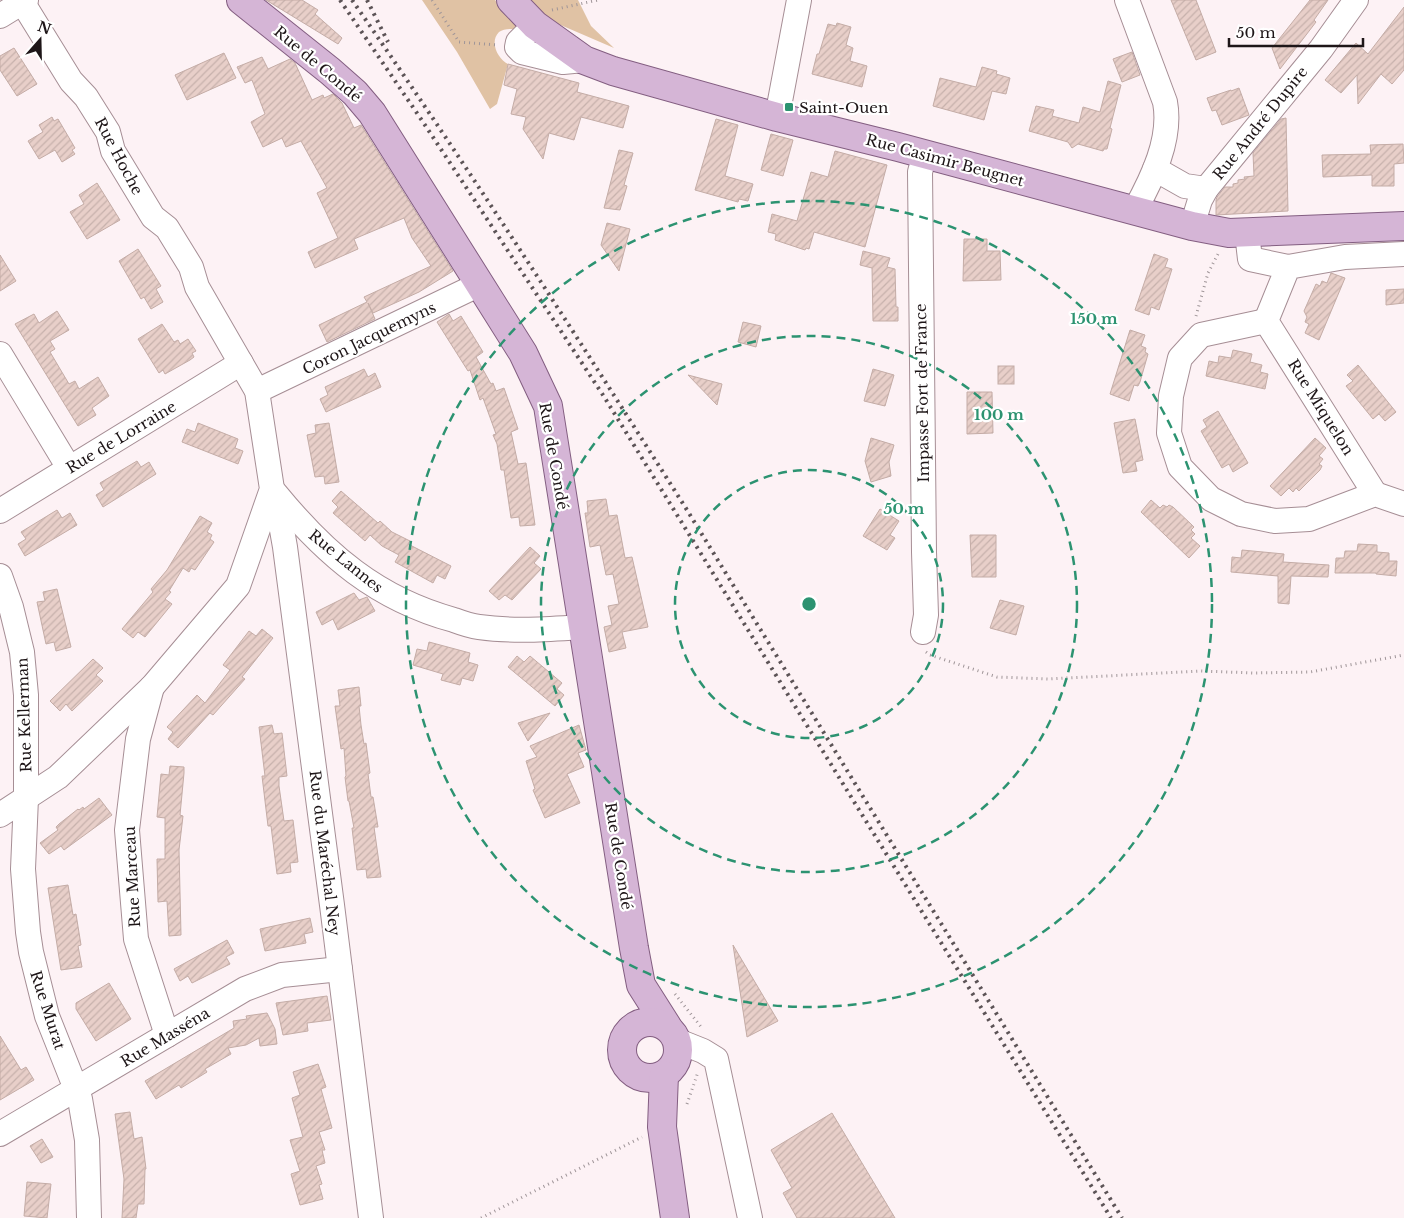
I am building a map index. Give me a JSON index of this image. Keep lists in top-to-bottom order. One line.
{"streets":{"main road":["Rue de Condé","Rue Casimir Beugnet"],"street":["Rue André Dupire","Rue Hoche","Coron Jacquemyns","Impasse Fort de France","Rue Miquelon","Rue de Lorraine","Rue Lannes","Rue Kellerman","Rue du Maréchal Ney","Rue Marceau","Rue Murat","Rue Masséna"]},"crossings":[["Rue de Condé","Coron Jacquemyns"],["Rue de Condé","Rue Lannes"],["Rue André Dupire","Rue Casimir Beugnet"],["Rue Hoche","Coron Jacquemyns"],["Rue Hoche","Rue de Lorraine"],["Rue Hoche","Rue du Maréchal Ney"],["Rue Casimir Beugnet","Impasse Fort de France"],["Coron Jacquemyns","Rue du Maréchal Ney"],["Rue Lannes","Rue du Maréchal Ney"],["Rue Kellerman","Rue Murat"],["Rue du Maréchal Ney","Rue Masséna"],["Rue Marceau","Rue Masséna"],["Rue Murat","Rue Masséna"]],"places":{"transit":["Saint-Ouen"]},"scale_bar":"50 m","north":"top","rings":["150 m","100 m","50 m"]}
